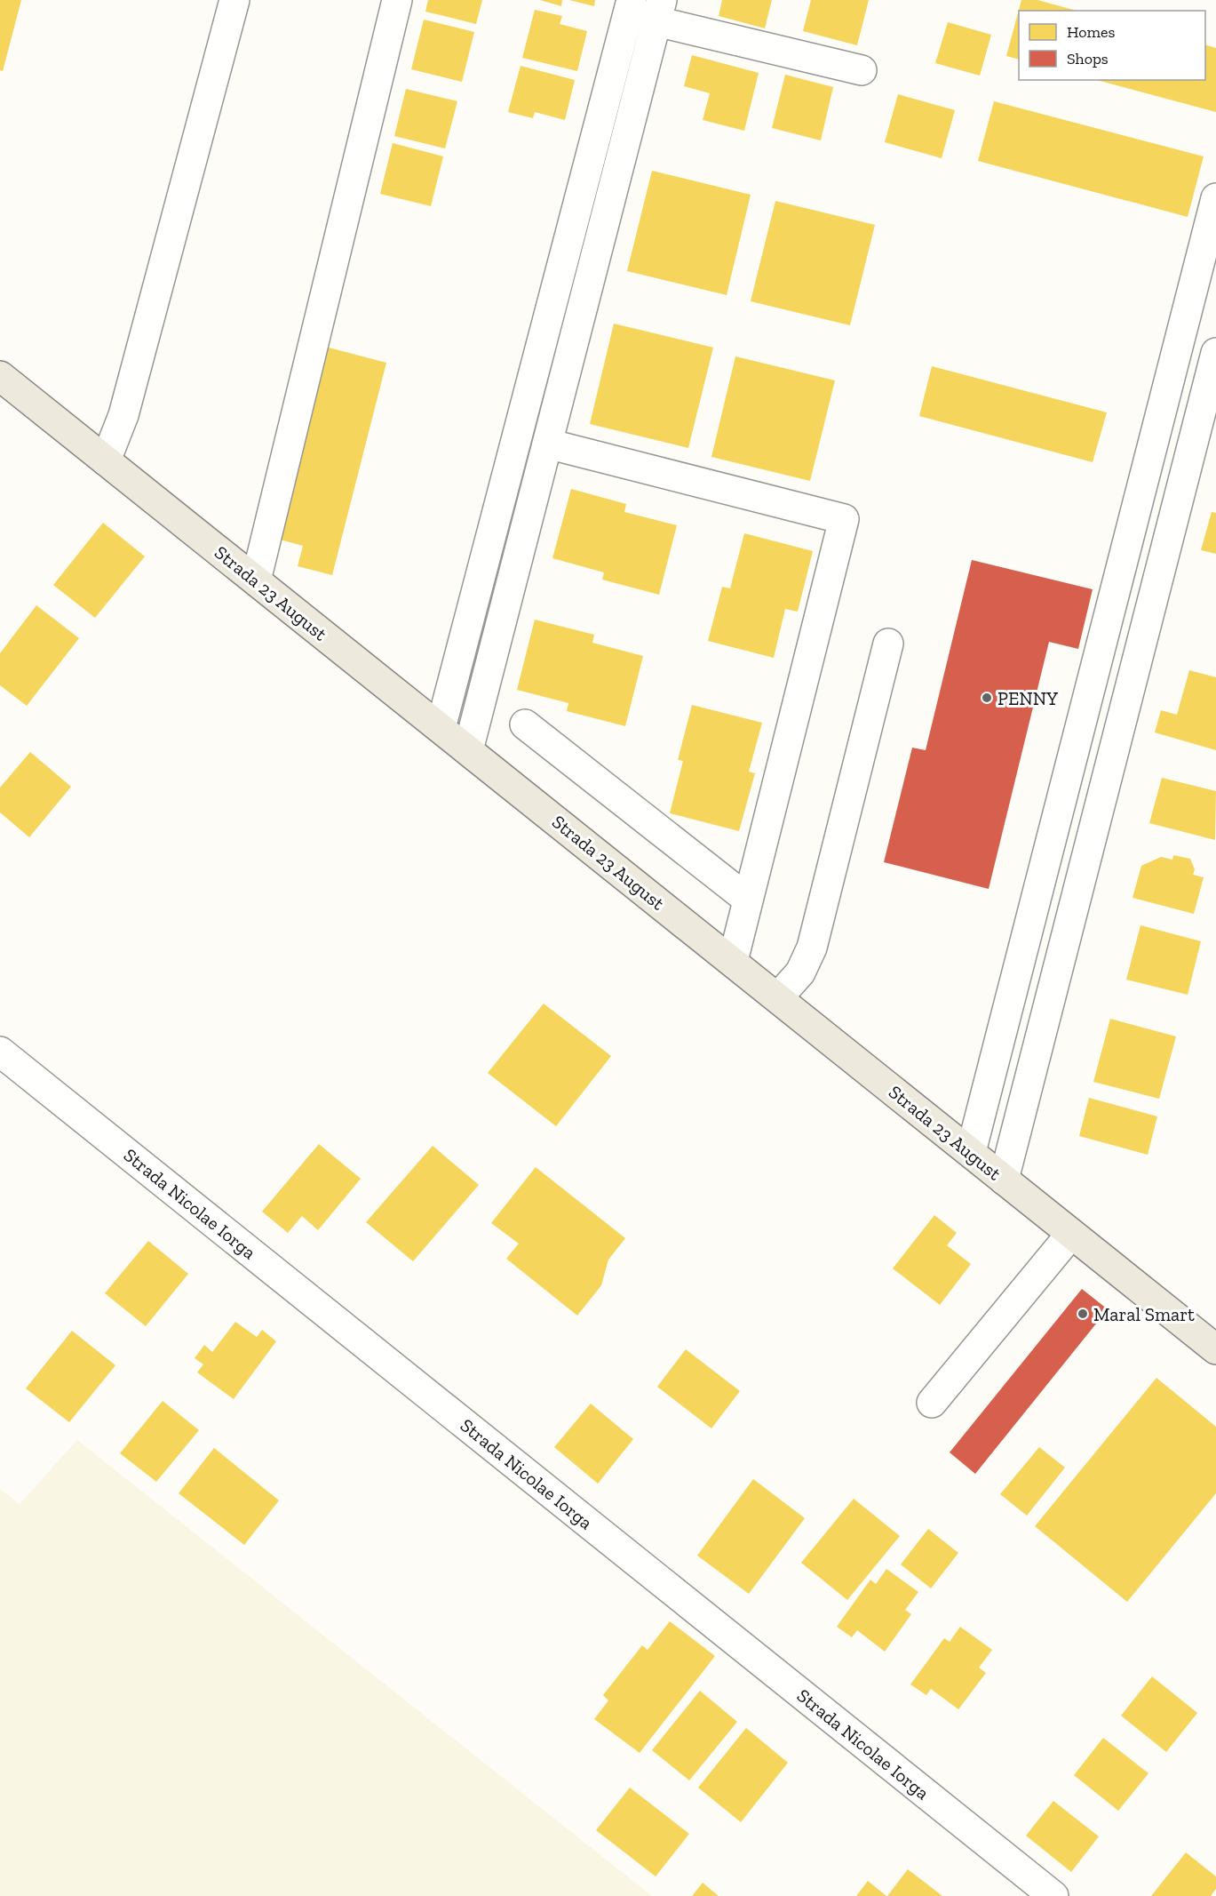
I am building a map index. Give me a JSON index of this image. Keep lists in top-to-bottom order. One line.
{"streets":{"main road":["Strada 23 August"],"street":["Strada Nicolae Iorga"]},"places":["PENNY","Maral Smart"],"legend":["Homes","Shops"]}
